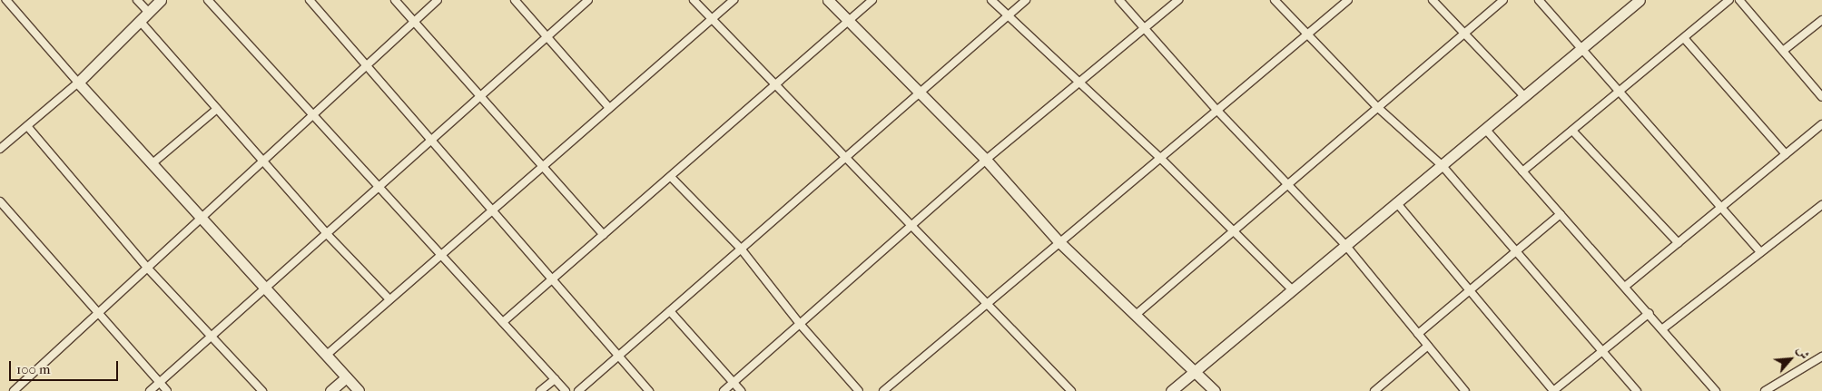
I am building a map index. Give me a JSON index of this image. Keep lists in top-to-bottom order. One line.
{"scale_bar":"100 m","north":"top right"}
